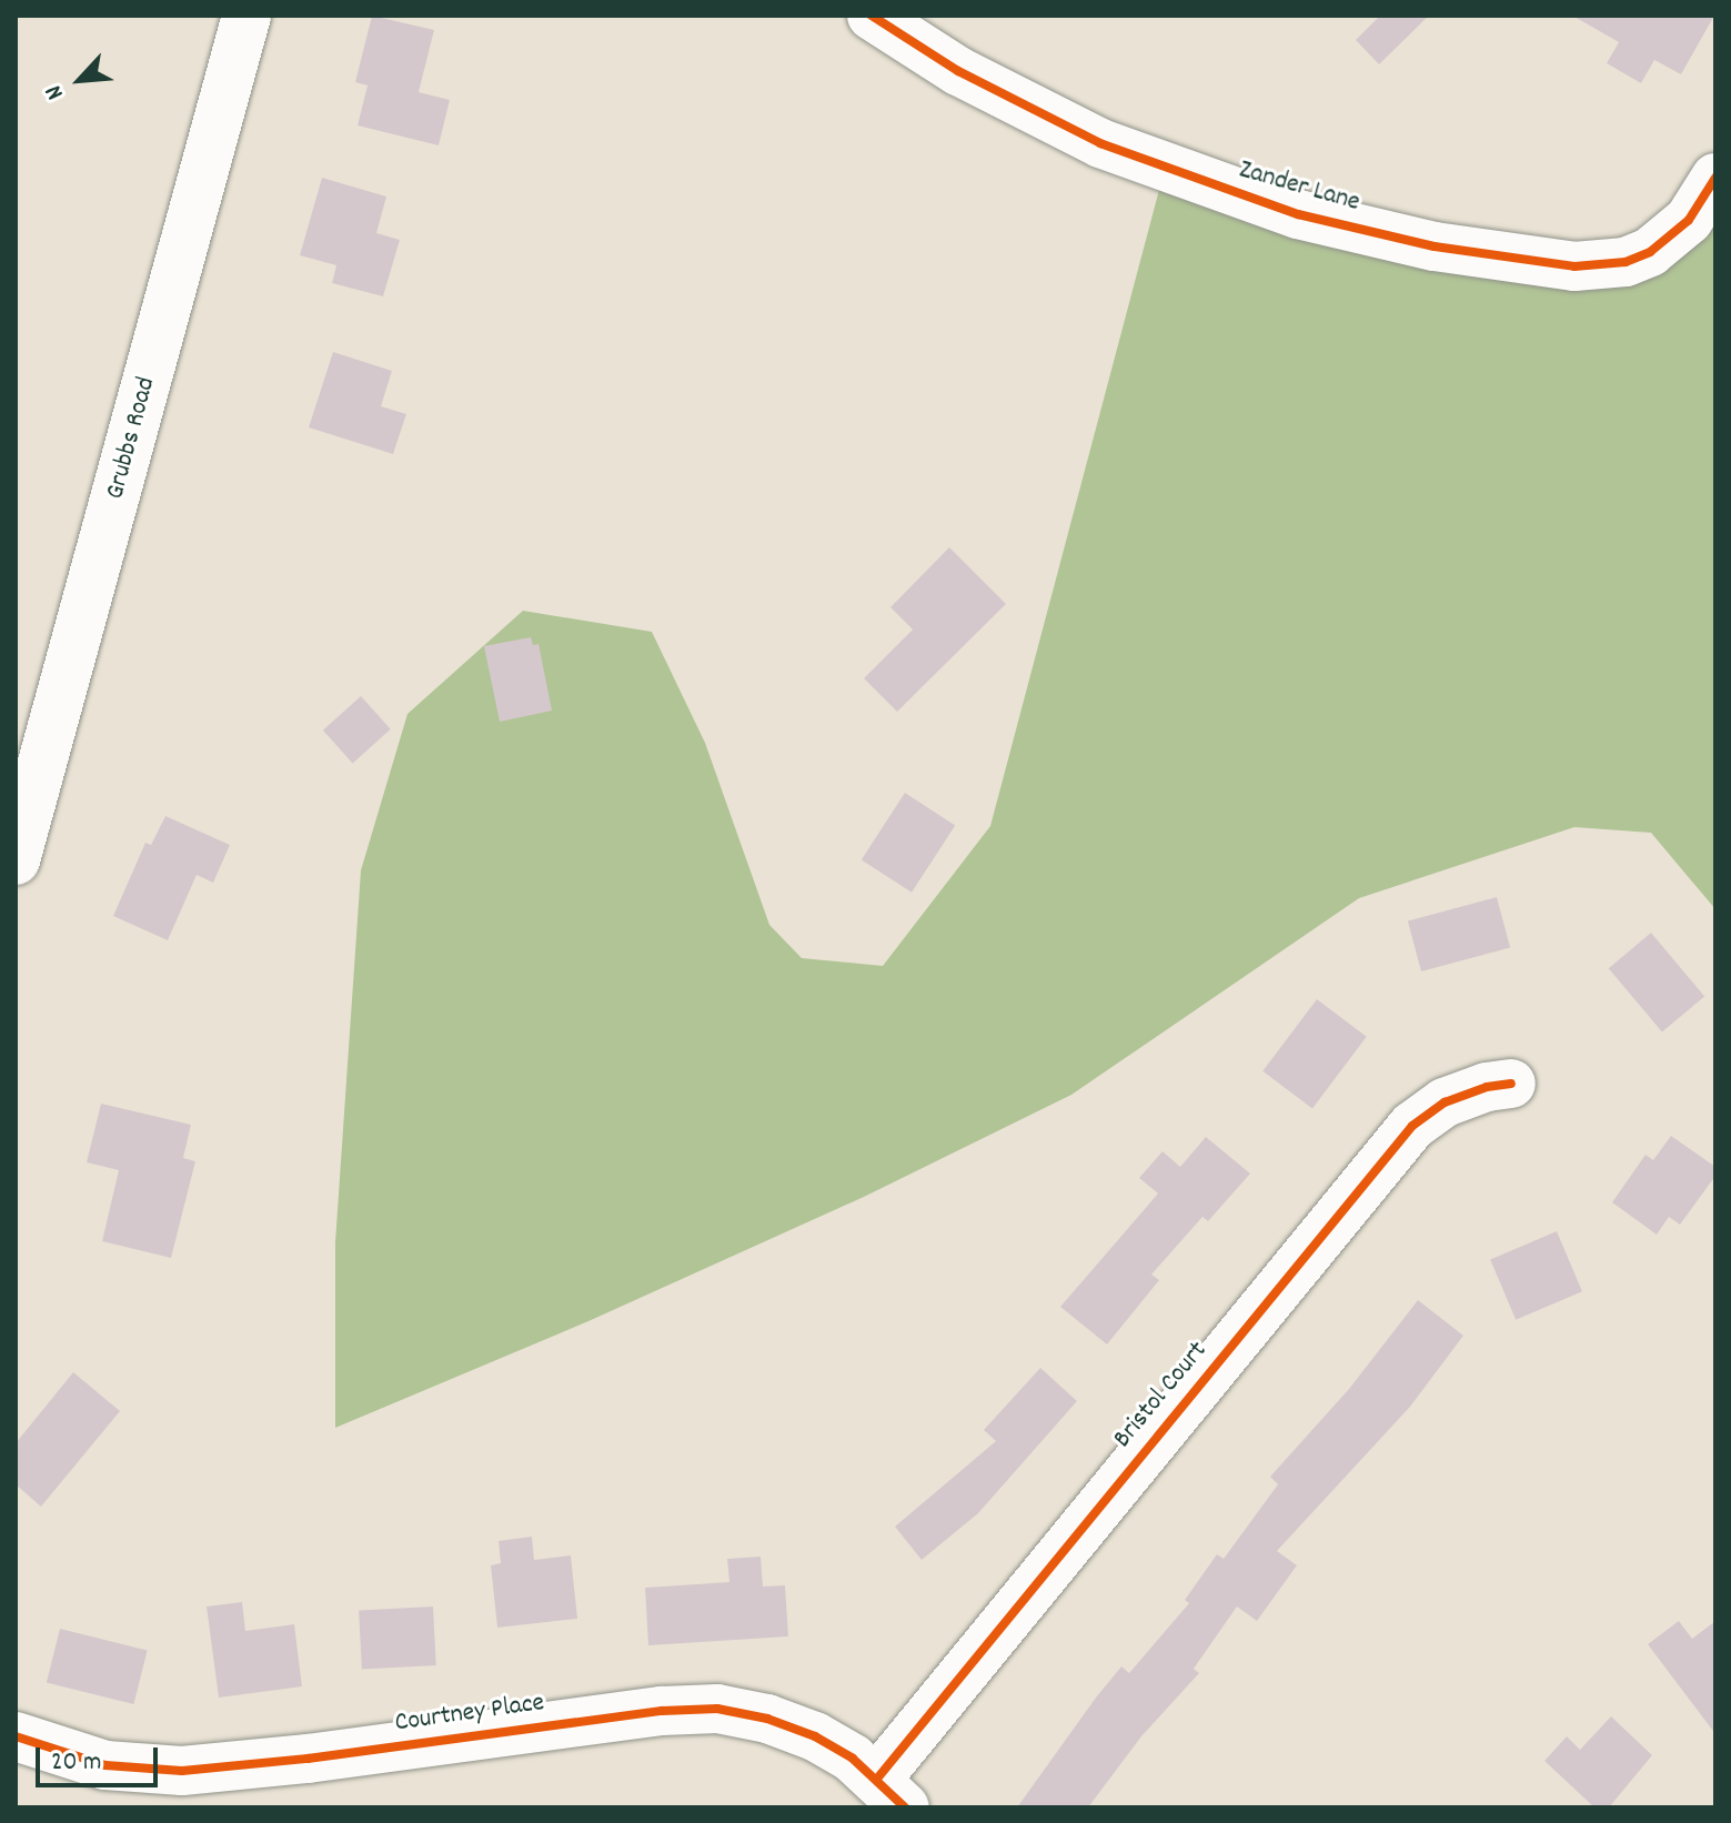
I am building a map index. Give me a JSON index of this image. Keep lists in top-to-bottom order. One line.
{"streets":{"street":["Zander Lane","Grubbs Road","Bristol Court","Courtney Place"]},"crossings":[["Bristol Court","Courtney Place"]],"scale_bar":"20 m","north":"bottom left"}
